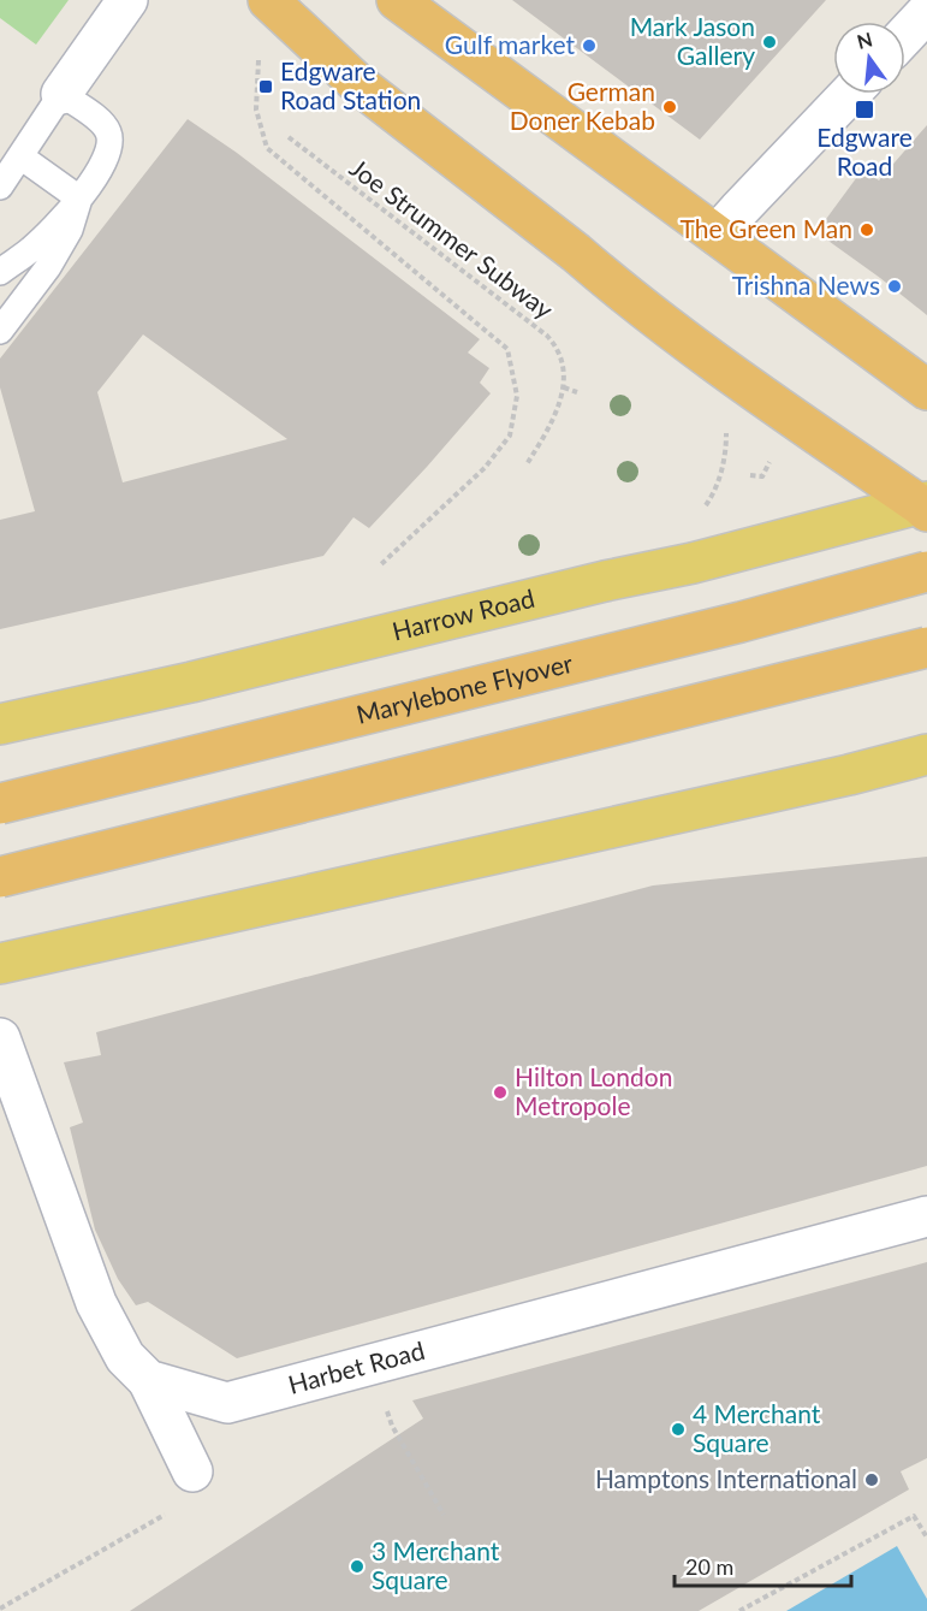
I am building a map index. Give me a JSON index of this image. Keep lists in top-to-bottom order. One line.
{"streets":{"highway":["Marylebone Flyover"],"main road":["Harrow Road"],"street":["Harbet Road"],"path":["Joe Strummer Subway"]},"places":{"other":["Mark Jason Gallery","Gulf market","German Doner Kebab","The Green Man","Trishna News","Hilton London Metropole","4 Merchant Square","Hamptons International","3 Merchant Square"],"transit":["Edgware Road Station","Edgware Road"]},"scale_bar":"20 m","north":"top"}
